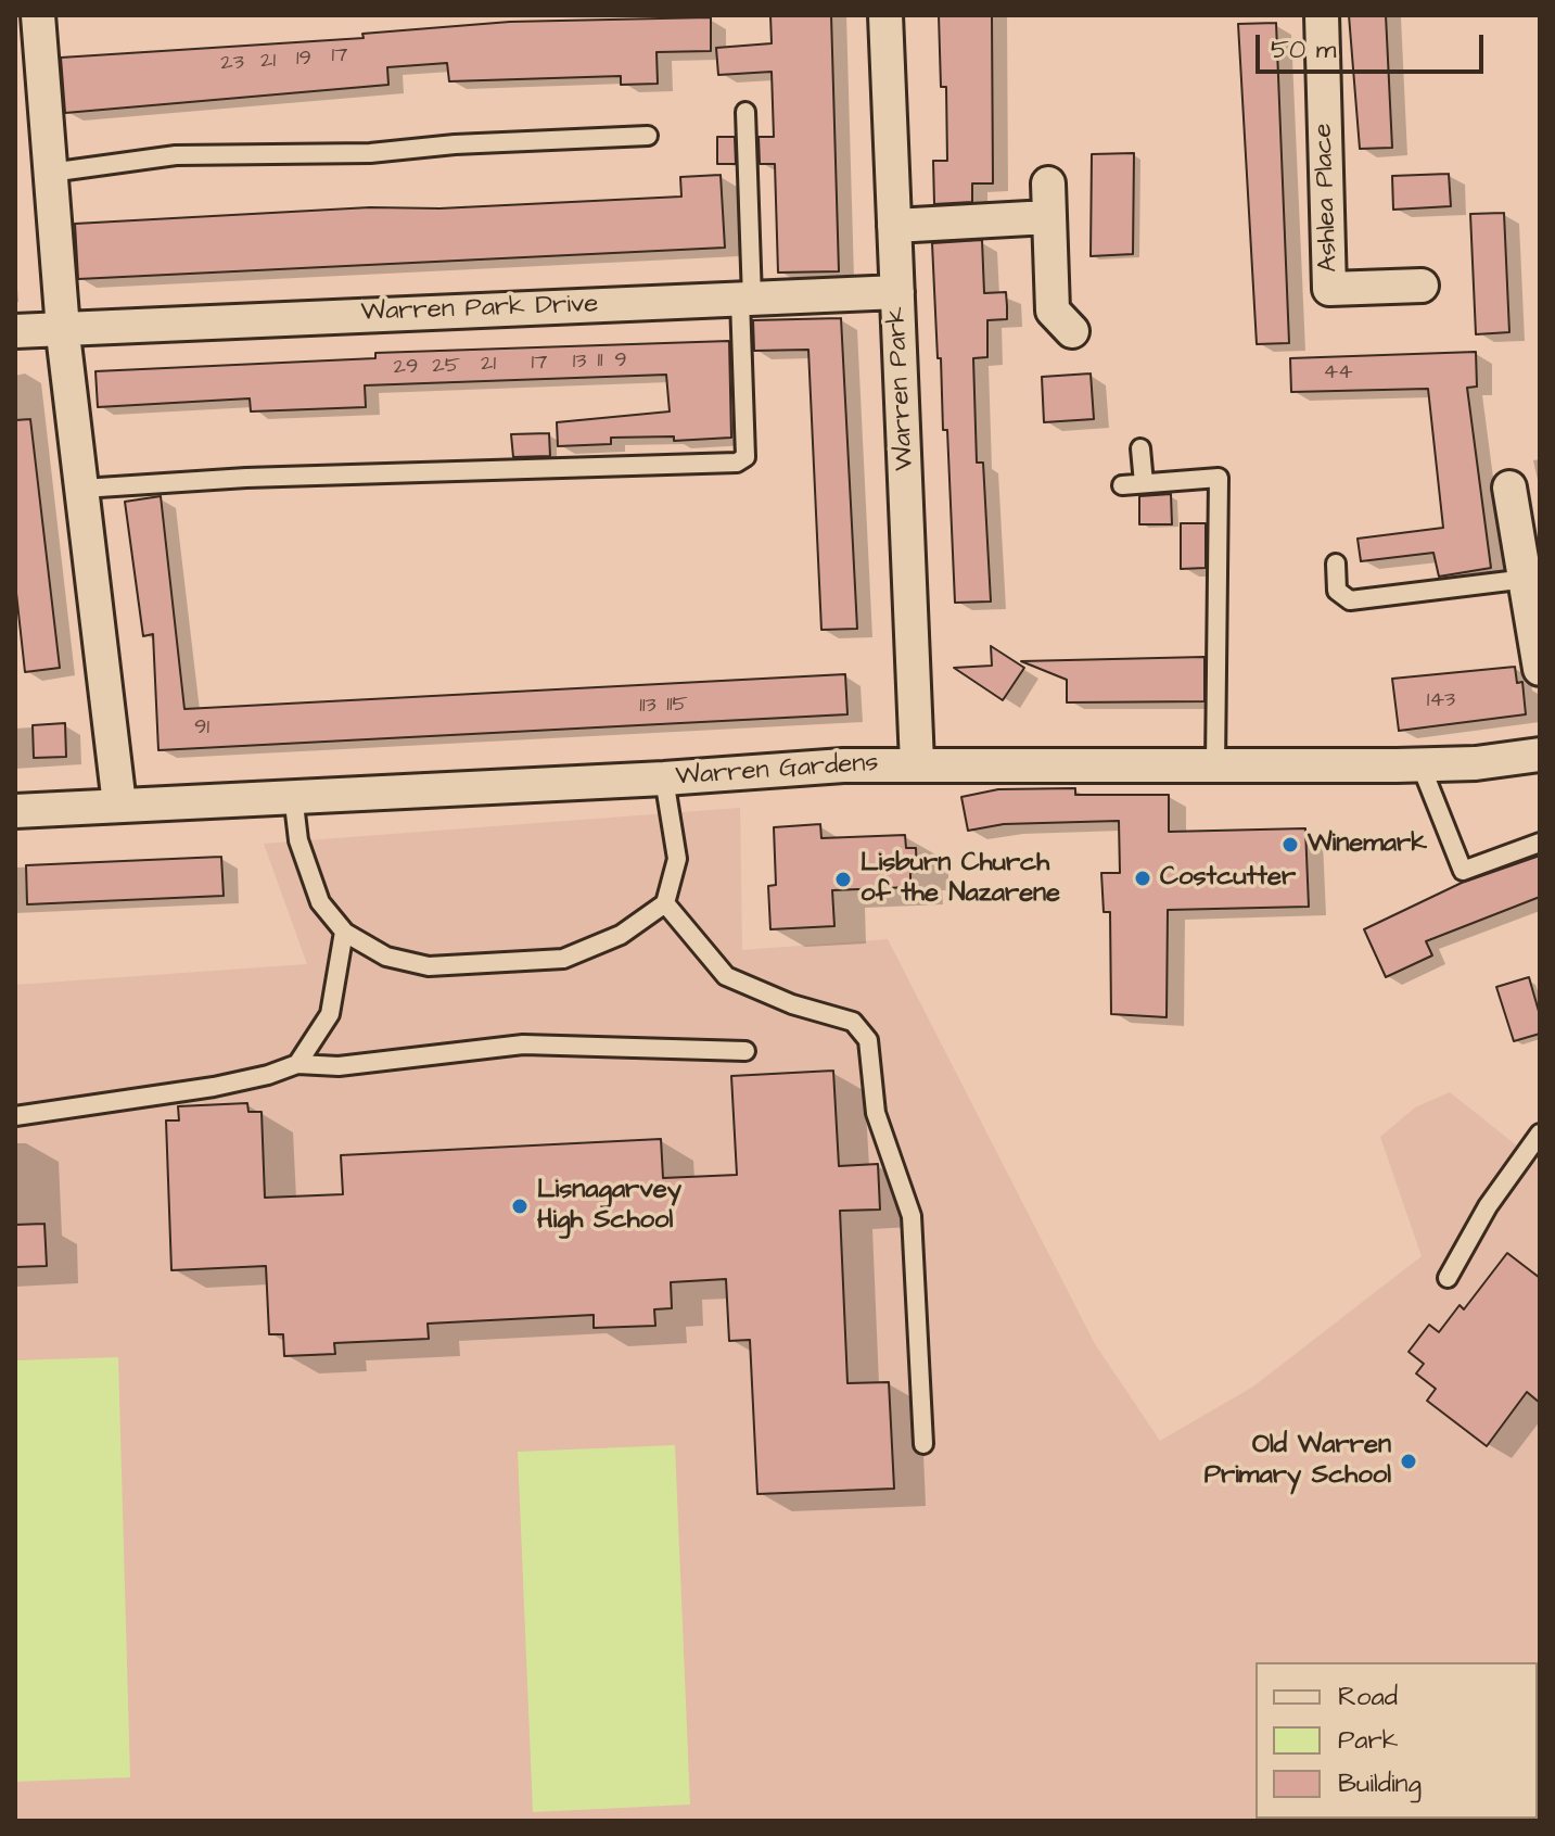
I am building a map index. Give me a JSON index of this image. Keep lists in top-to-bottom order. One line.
{"streets":{"street":["Ashlea Place","Warren Park Drive","Warren Park","Warren Gardens"]},"crossings":[["Warren Park Drive","Warren Park"],["Warren Park","Warren Gardens"]],"places":["Winemark","Costcutter","Lisburn Church of the Nazarene","Lisnagarvey High School","Old Warren Primary School"],"house_numbers":["17","19","21","23","11","9","13","17","21","25","29","44","143","115","113","91"],"legend":["Road","Park","Building"],"scale_bar":"50 m"}
